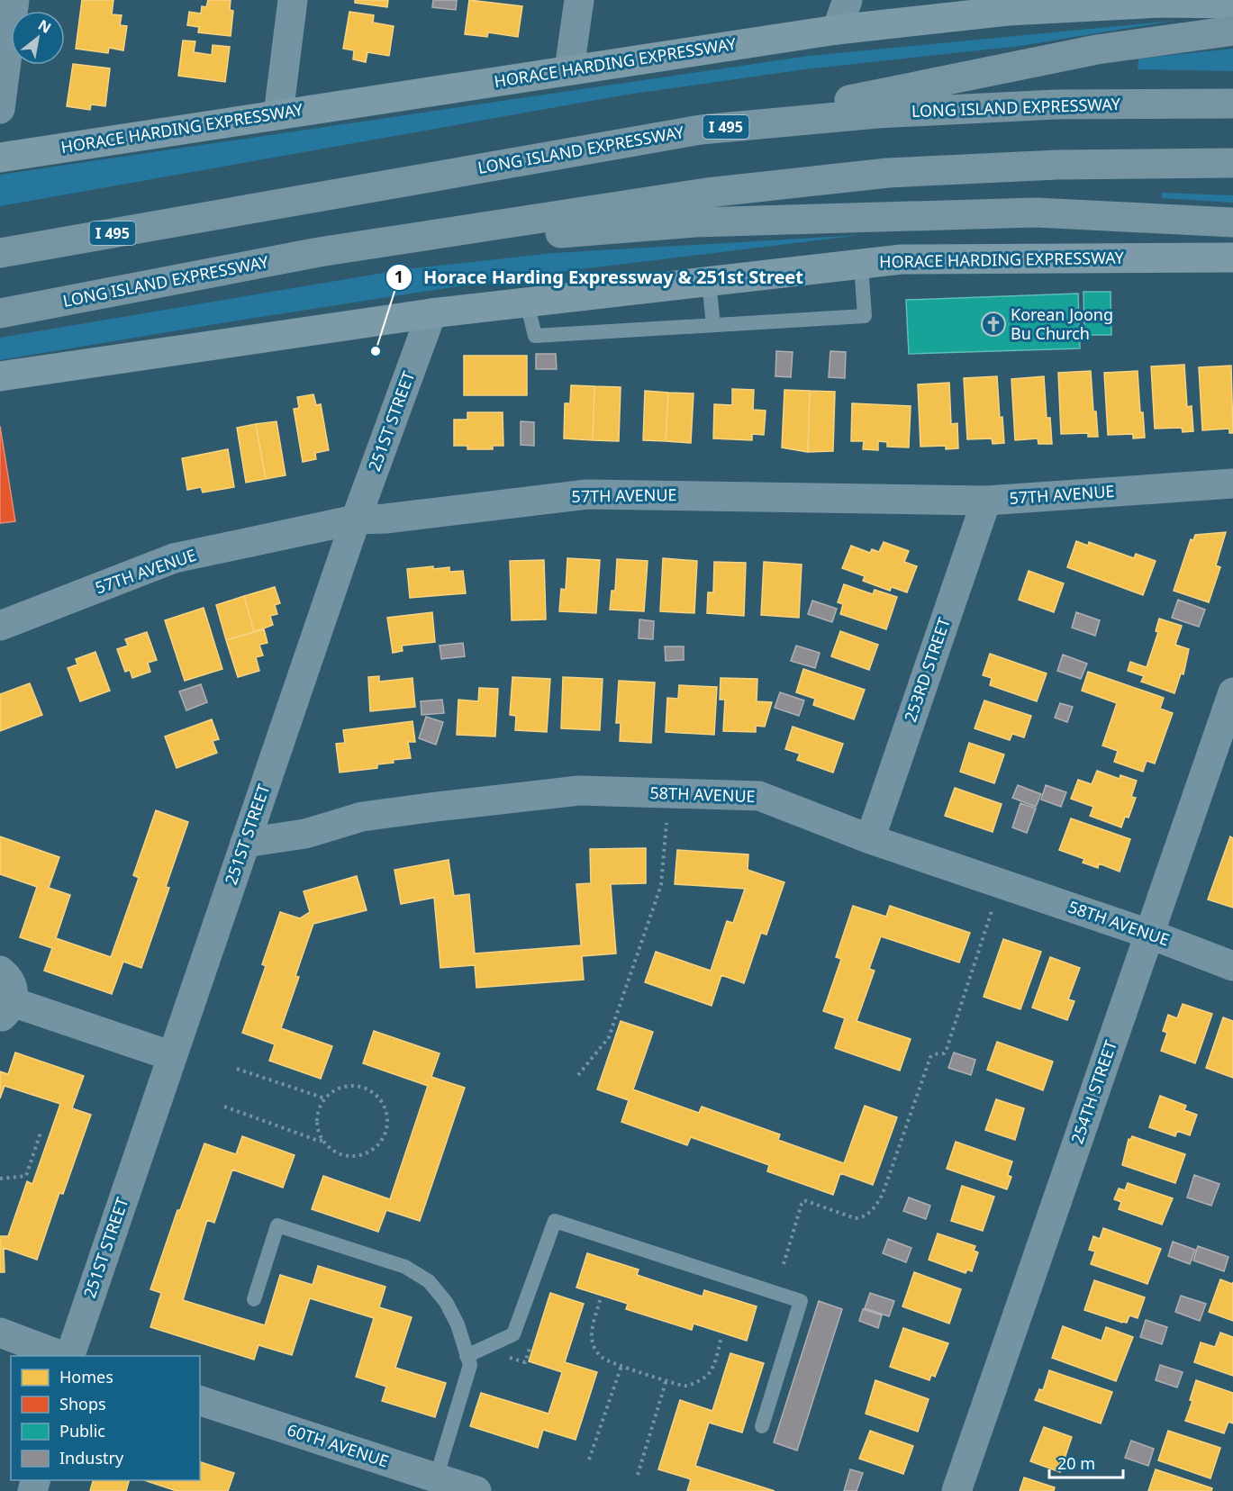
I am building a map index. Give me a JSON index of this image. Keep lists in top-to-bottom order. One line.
{"streets":{"highway":["LONG ISLAND EXPRESSWAY","I 495"],"main road":["HORACE HARDING EXPRESSWAY"],"street":["251ST STREET","57TH AVENUE","253RD STREET","58TH AVENUE","254TH STREET","60TH AVENUE"]},"crossings":[["HORACE HARDING EXPRESSWAY","251ST STREET"],["251ST STREET","57TH AVENUE"],["251ST STREET","58TH AVENUE"],["57TH AVENUE","253RD STREET"],["253RD STREET","58TH AVENUE"],["58TH AVENUE","254TH STREET"]],"places":{"church":["Korean Joong Bu Church"],"other":["Horace Harding Expressway & 251st Street"]},"legend":["Homes","Shops","Public","Industry"],"scale_bar":"20 m","north":"top right"}
